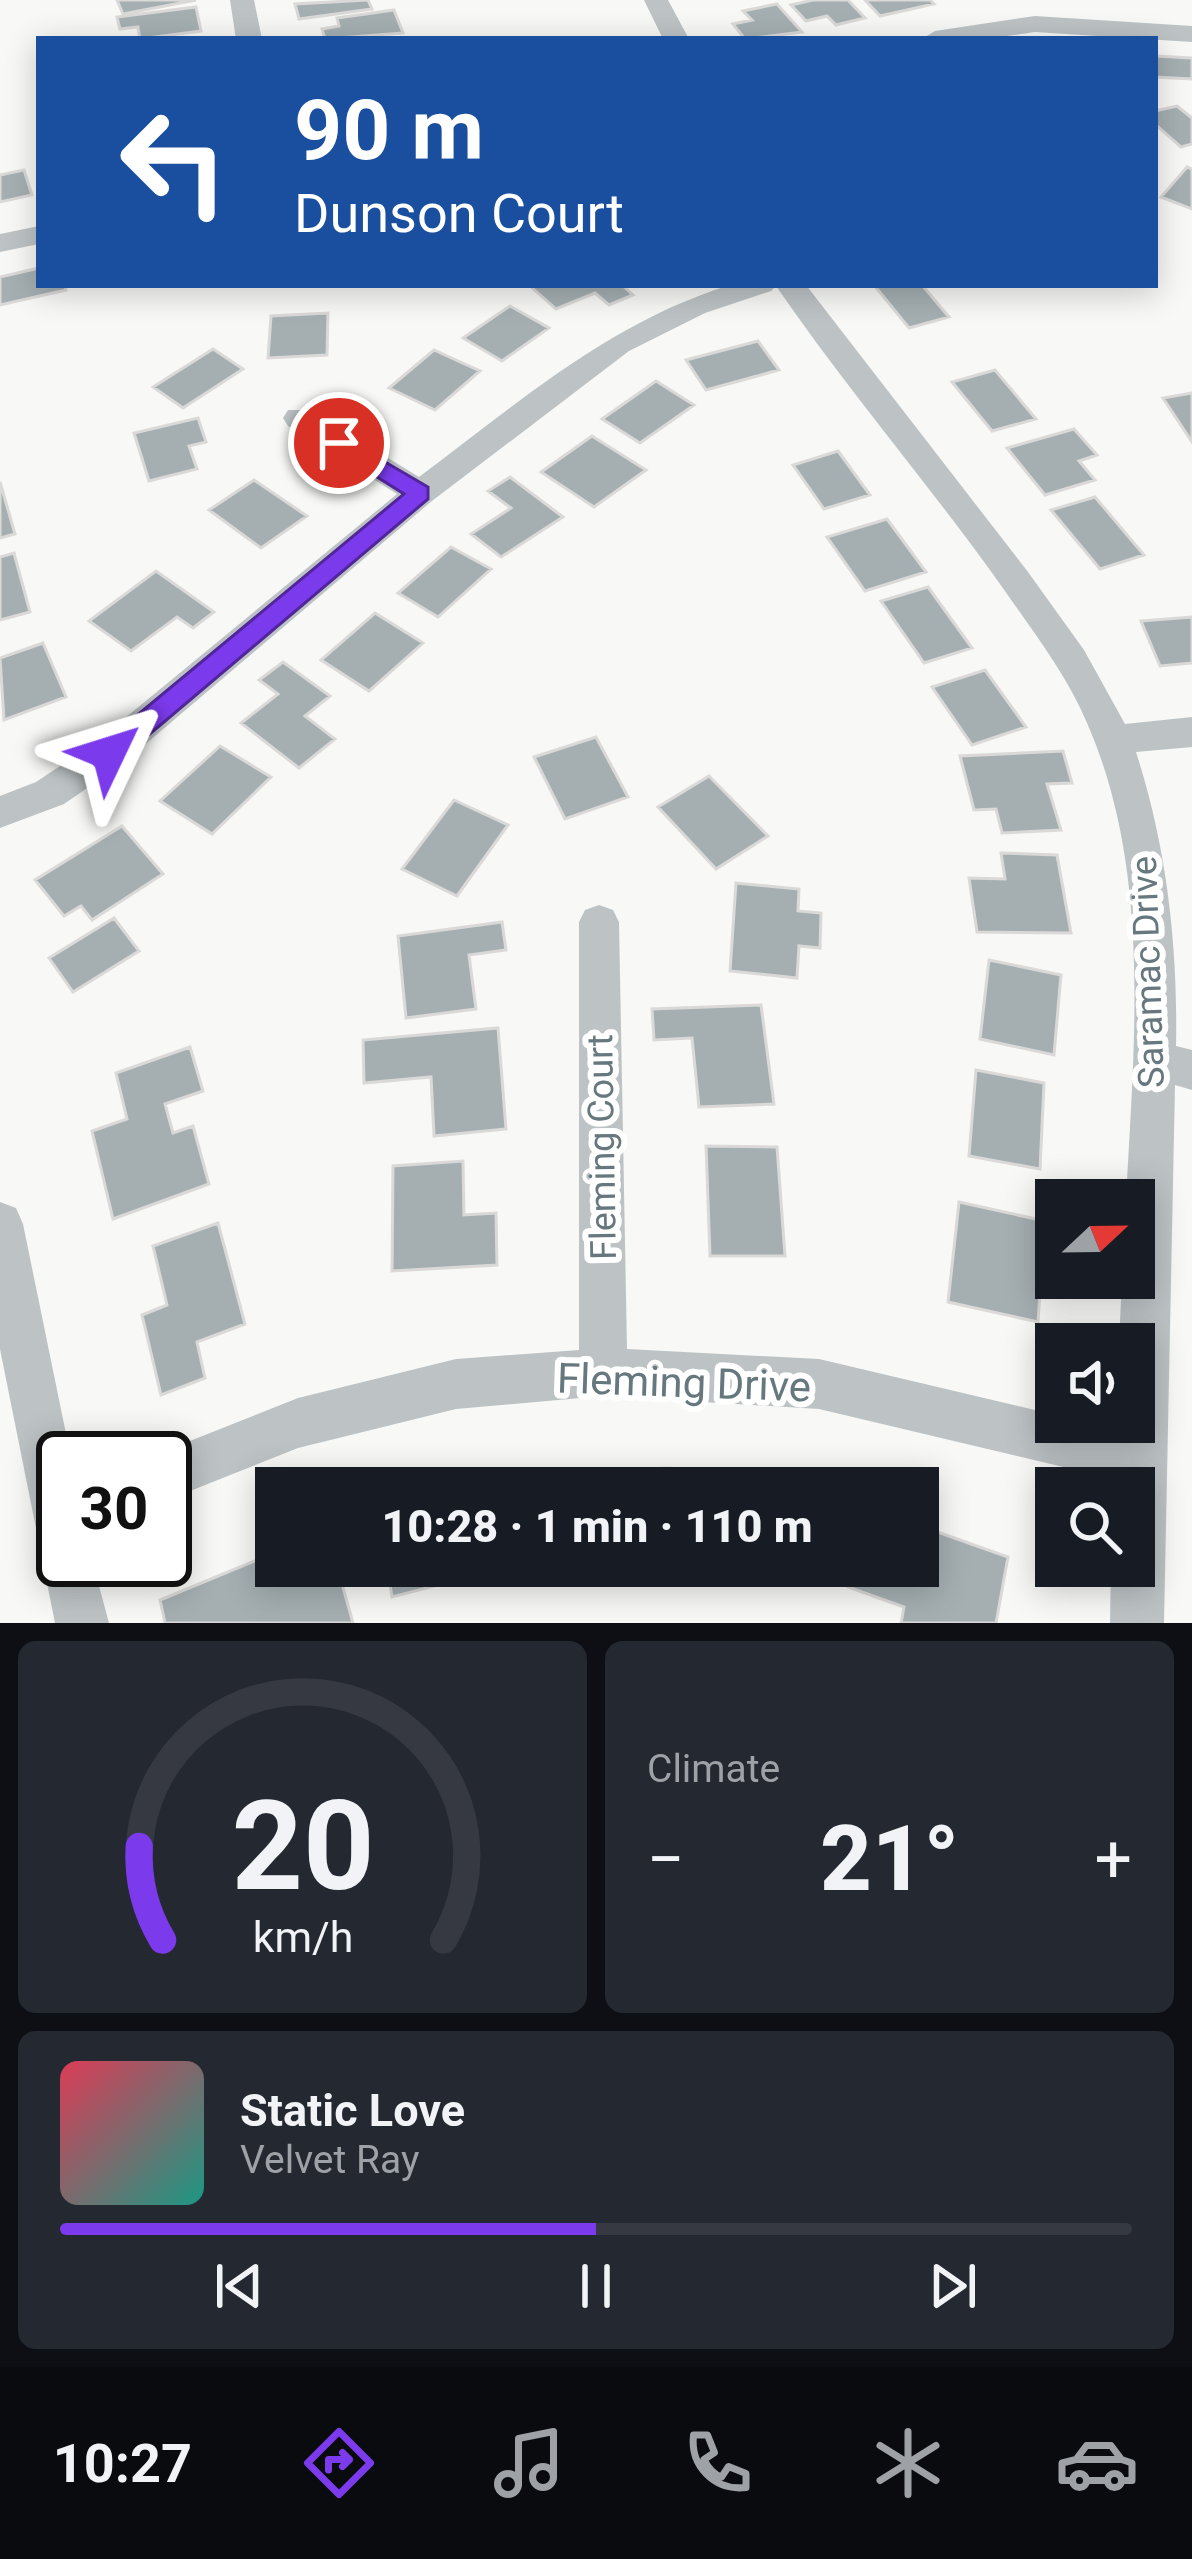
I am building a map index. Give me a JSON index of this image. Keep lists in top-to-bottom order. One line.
{"streets":{"street":["Saramac Drive","Fleming Court","Fleming Drive"]},"crossings":[["Saramac Drive","Fleming Drive"],["Fleming Court","Fleming Drive"]],"north":"right","page":{"turn":["90 m","Dunson Court"],"limit":"30","trip":"10:28 · 1 min · 110 m","tile":"Climate","heat":["−","21°","+"],"song":["Static Love","Velvet Ray"],"tabs":"10:27","gauge":["20","km/h"]}}
